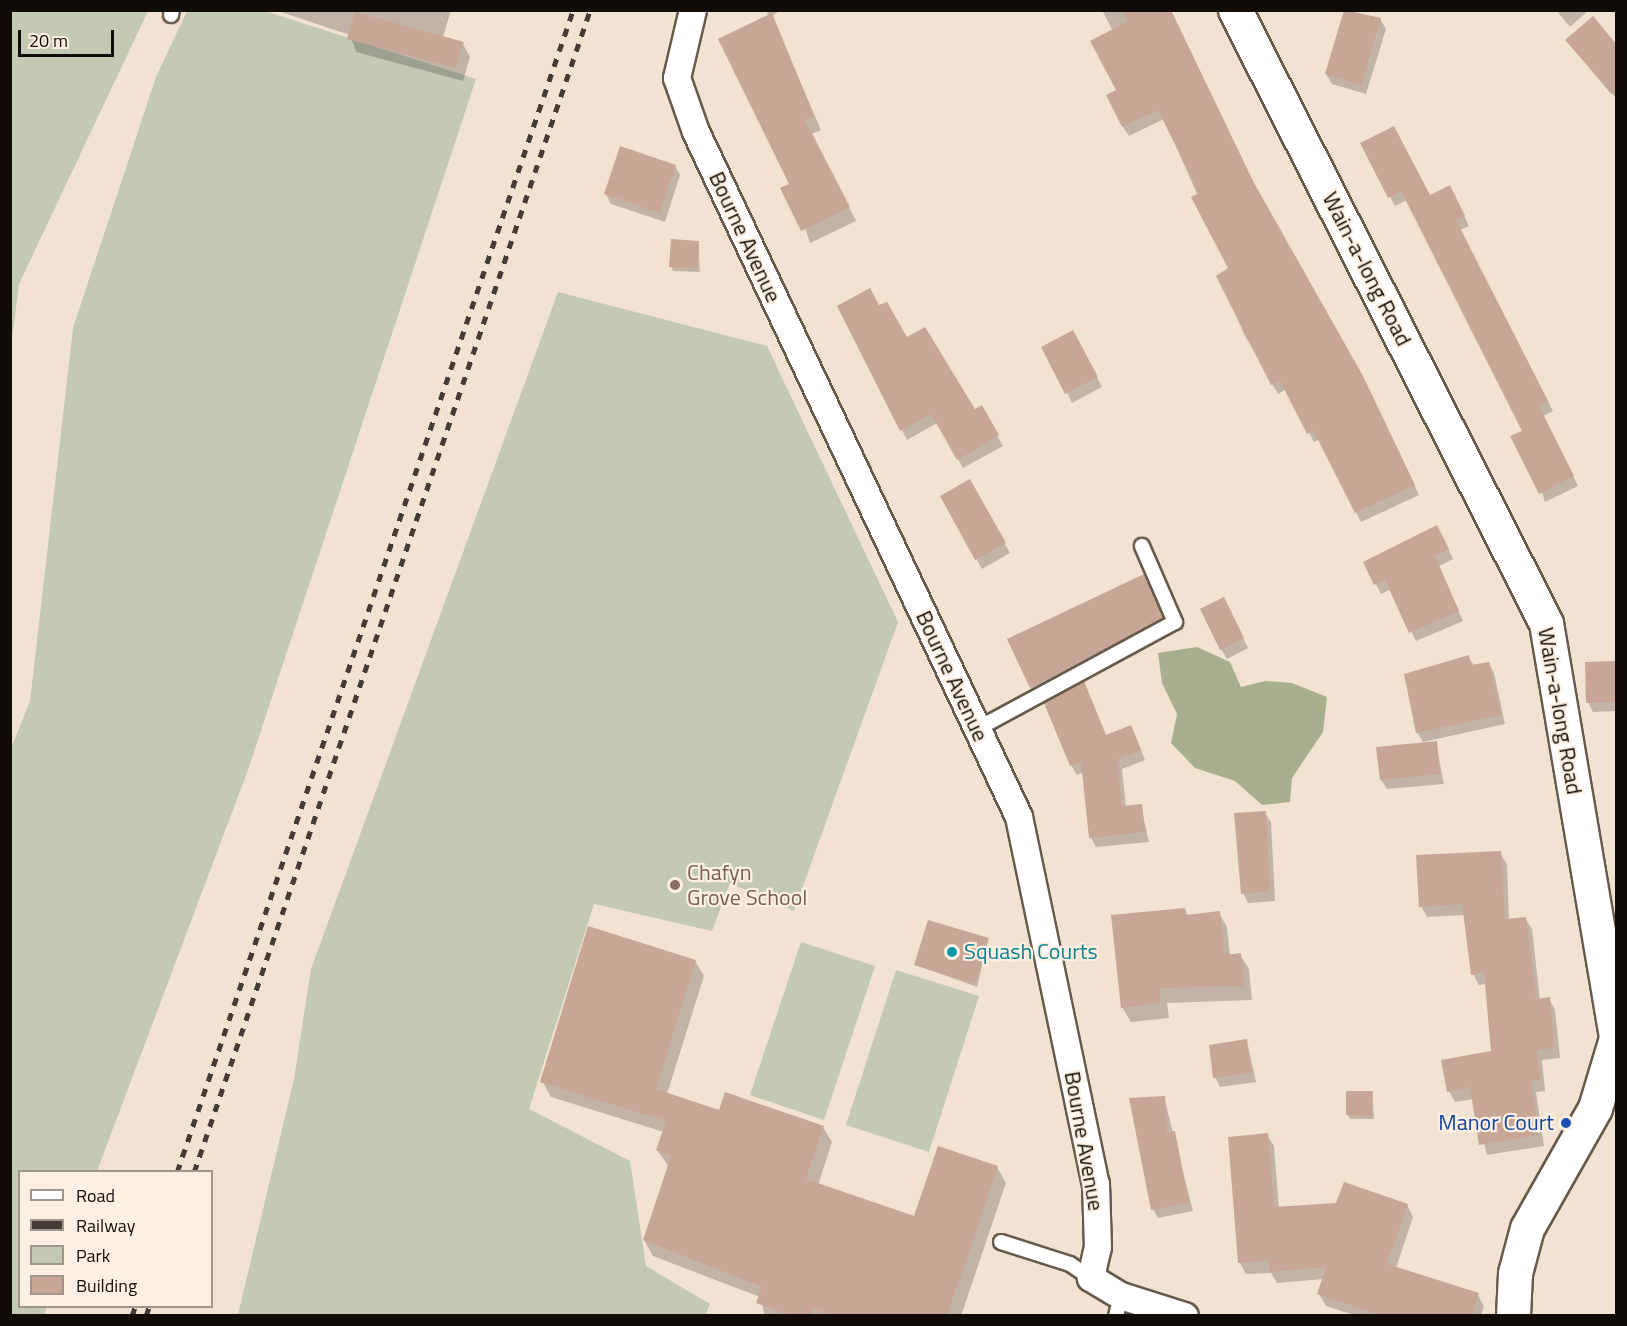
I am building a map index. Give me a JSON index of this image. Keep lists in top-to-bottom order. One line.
{"streets":{"street":["Bourne Avenue","Wain-a-long Road"]},"places":["Chafyn Grove School","Squash Courts","Manor Court"],"legend":["Road","Railway","Park","Building"],"scale_bar":"20 m"}
